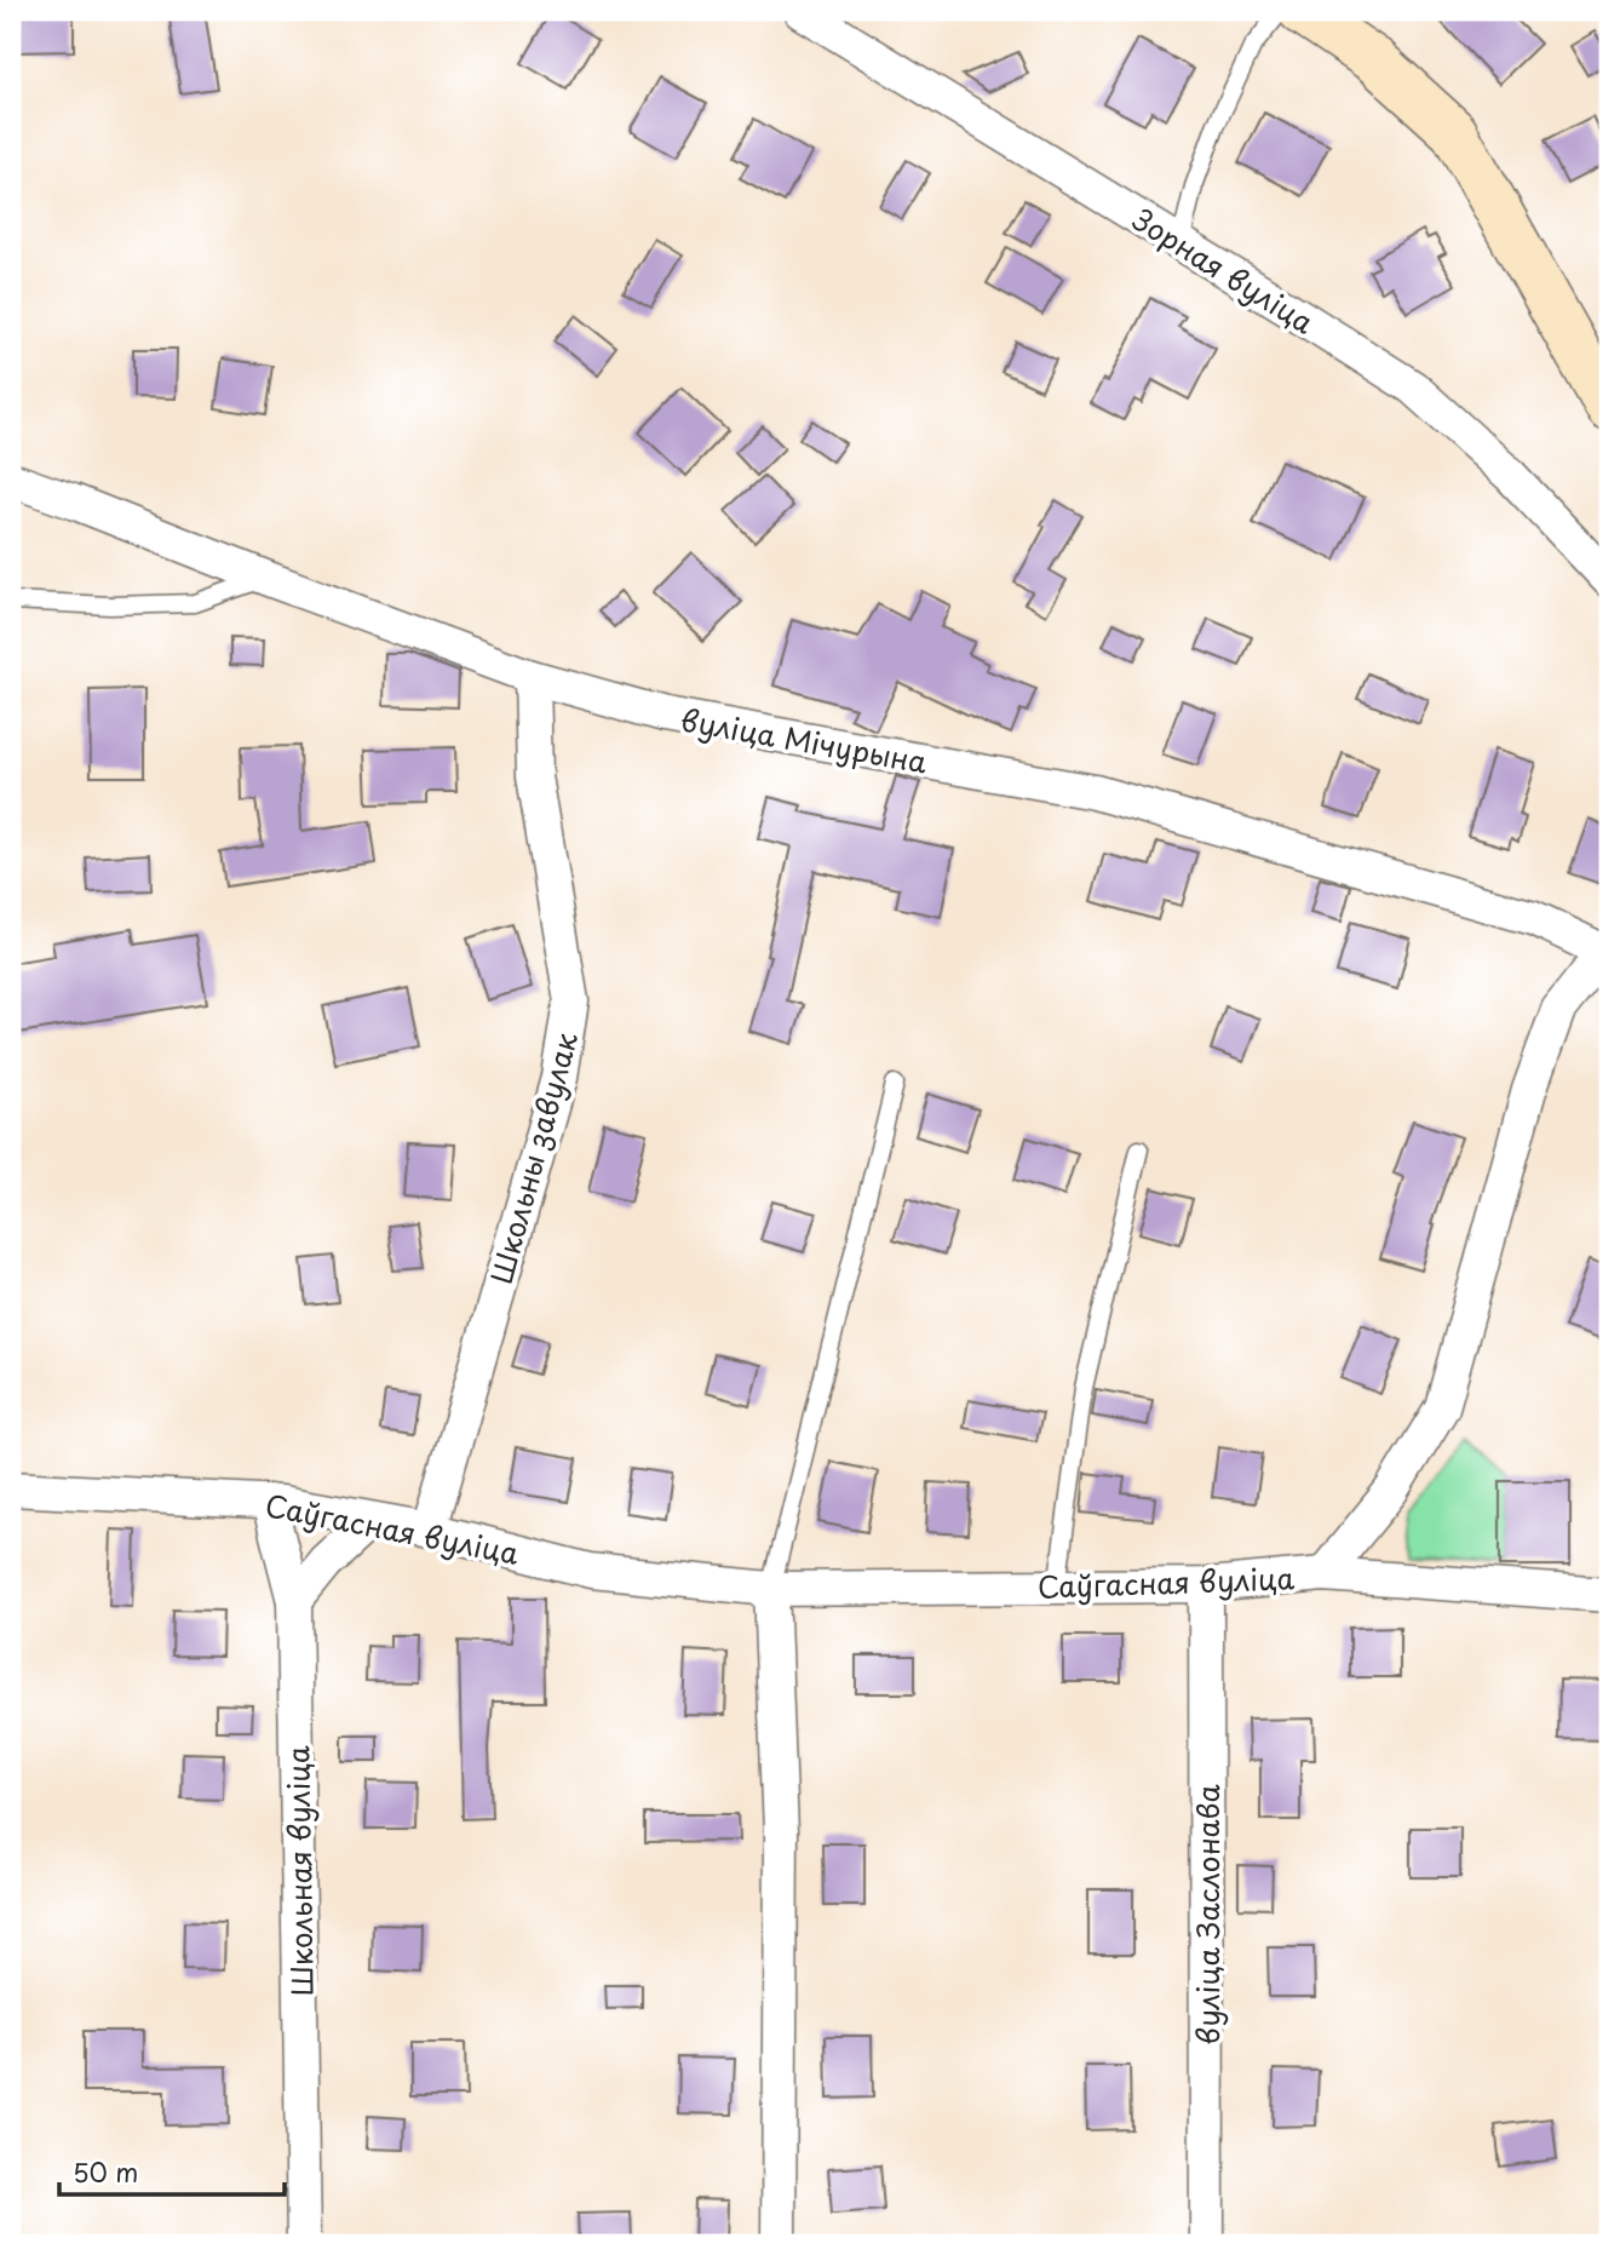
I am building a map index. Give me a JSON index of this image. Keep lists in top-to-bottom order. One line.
{"streets":{"street":["Зорная вуліца","вуліца Мічурына","Школьны завулак","Саўгасная вуліца","Школьная вуліца","вуліца Заслонава"]},"crossings":[["вуліца Мічурына","Школьны завулак"],["вуліца Мічурына","Саўгасная вуліца"],["Школьны завулак","Саўгасная вуліца"],["Саўгасная вуліца","Школьная вуліца"],["Саўгасная вуліца","вуліца Заслонава"]],"scale_bar":"50 m"}
